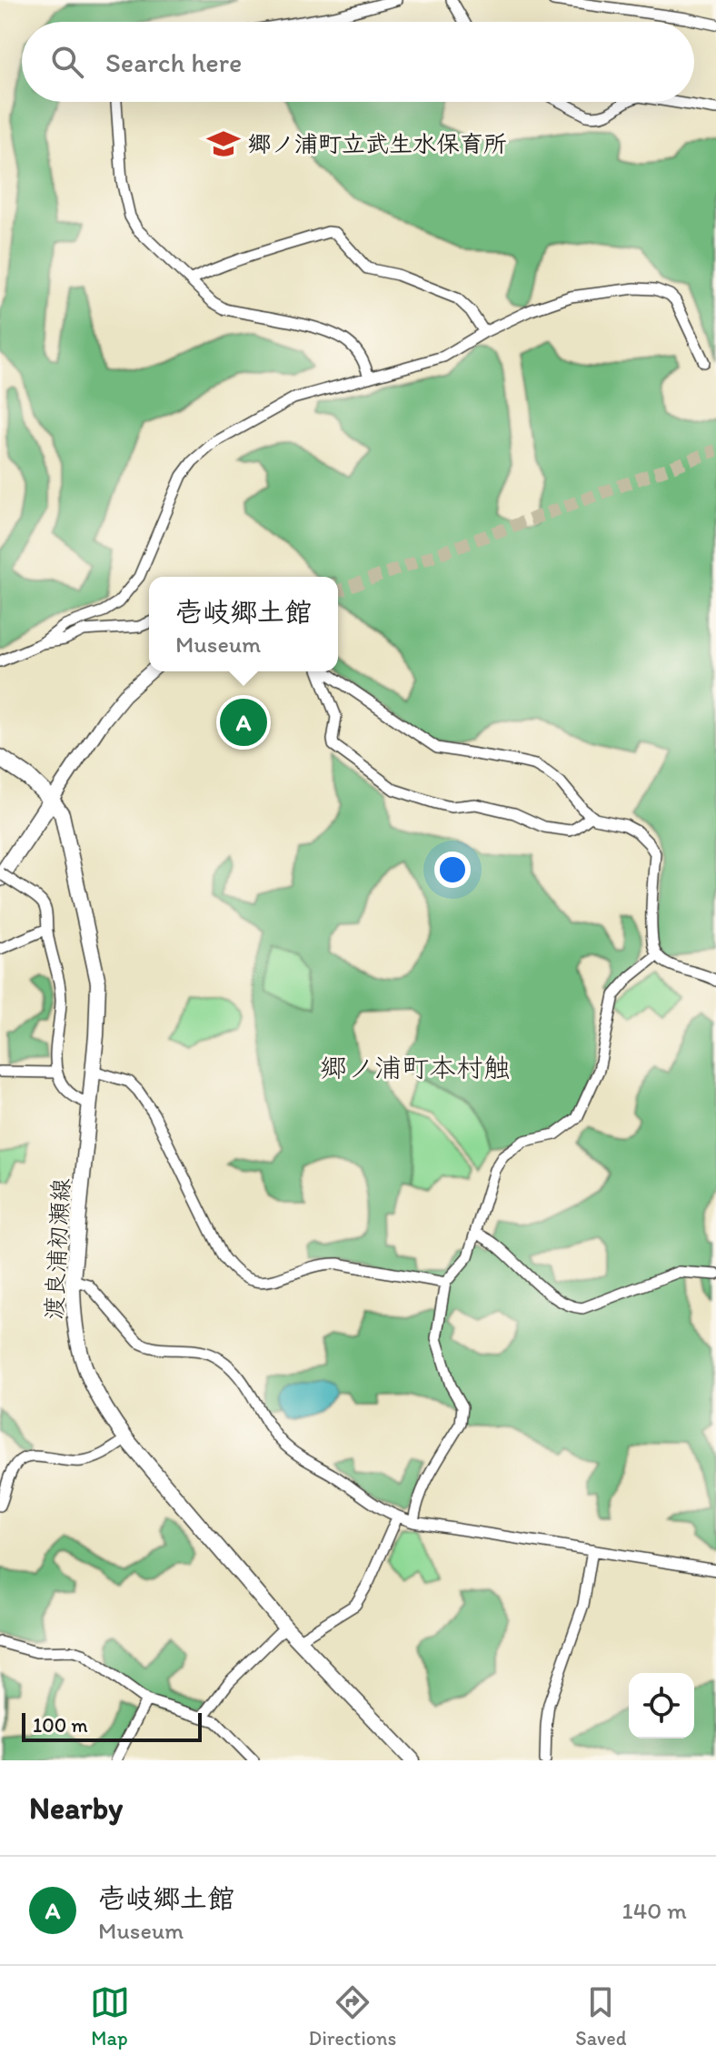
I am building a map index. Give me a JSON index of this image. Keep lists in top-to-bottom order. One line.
{"streets":{"main road":["渡良浦初瀬線"]},"districts":["郷ノ浦町本村触"],"places":{"school or university":["郷ノ浦町立武生水保育所"]},"scale_bar":"100 m","page":{"search":"Search here","popup":["壱岐郷土館","Museum"],"pins":"A","scale":"100 m","heading":"Nearby","list":[{"mark":"A","name":"壱岐郷土館","note":"Museum","value":"140 m"}],"nav":["Map","Directions","Saved"]}}
